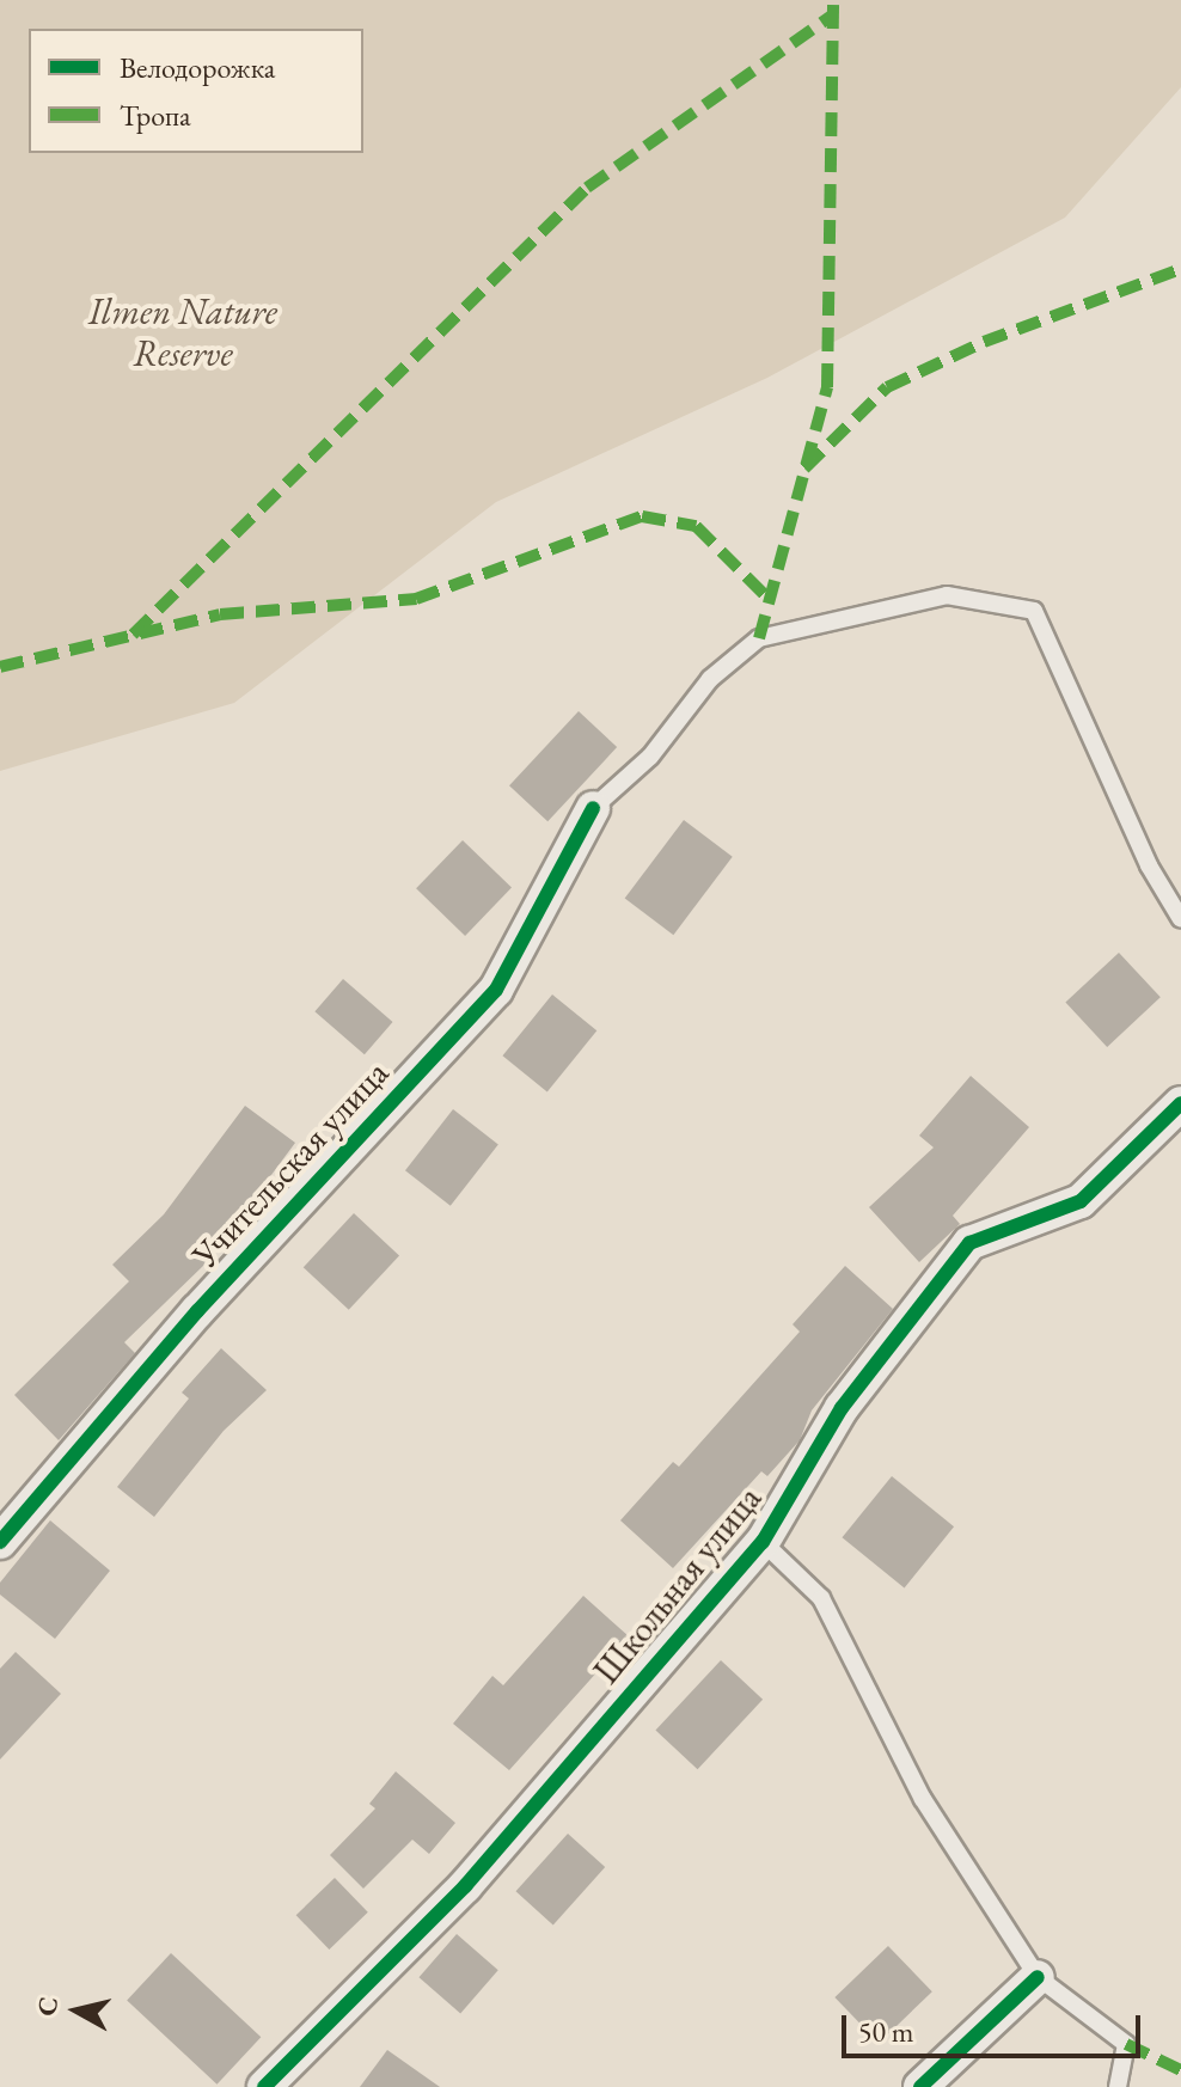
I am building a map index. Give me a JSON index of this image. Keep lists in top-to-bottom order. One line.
{"streets":{"street":["Учительская улица","Школьная улица"]},"parks":["Ilmen Nature Reserve"],"legend":["Велодорожка","Тропа"],"scale_bar":"50 m","north":"left"}
